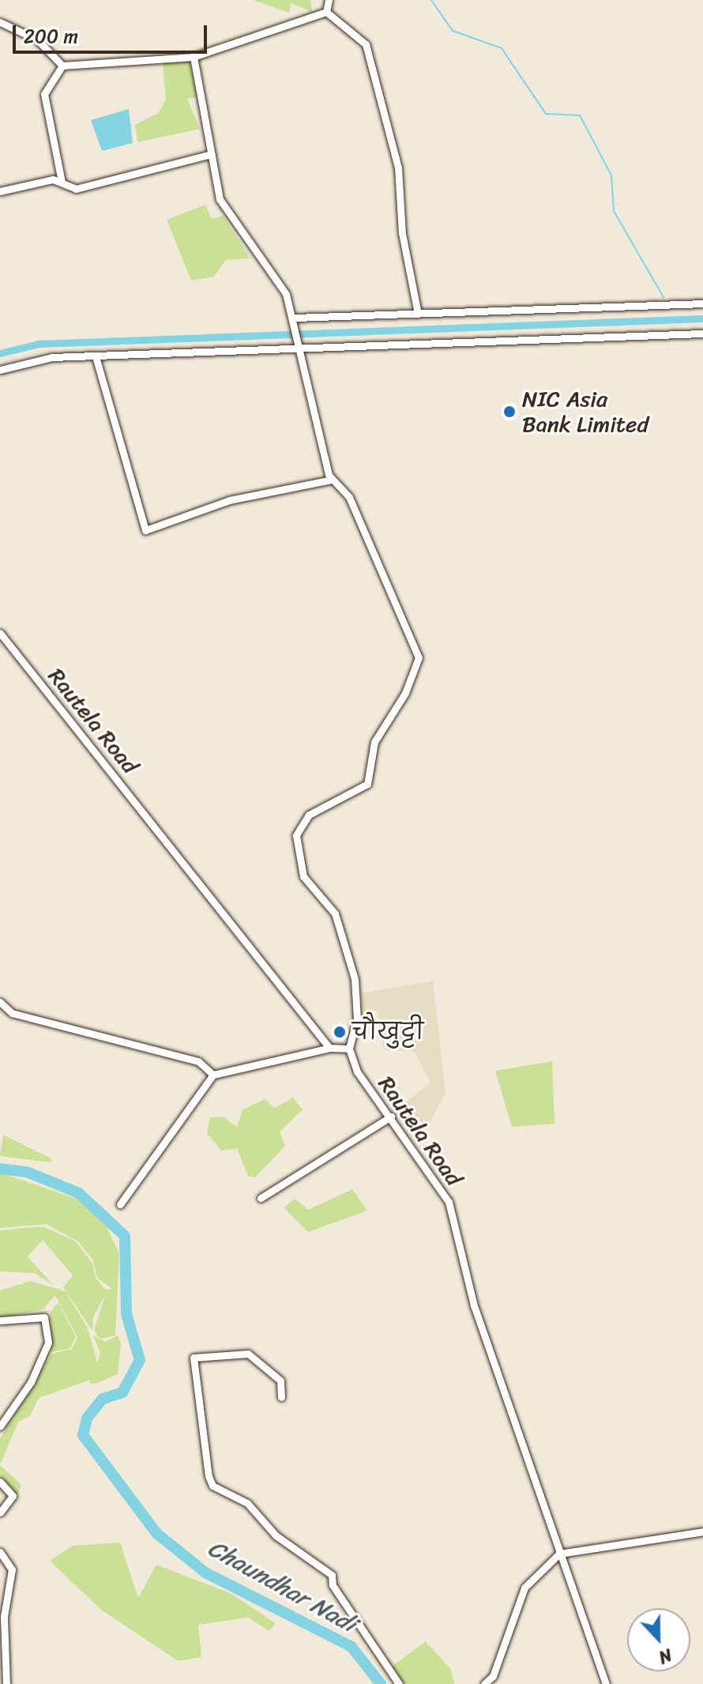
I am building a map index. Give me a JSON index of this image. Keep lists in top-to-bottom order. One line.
{"streets":{"street":["Rautela Road"]},"water":["Chaundhar Nadi"],"places":["NIC Asia Bank Limited","चौखुट्टी"],"scale_bar":"200 m","north":"bottom"}
